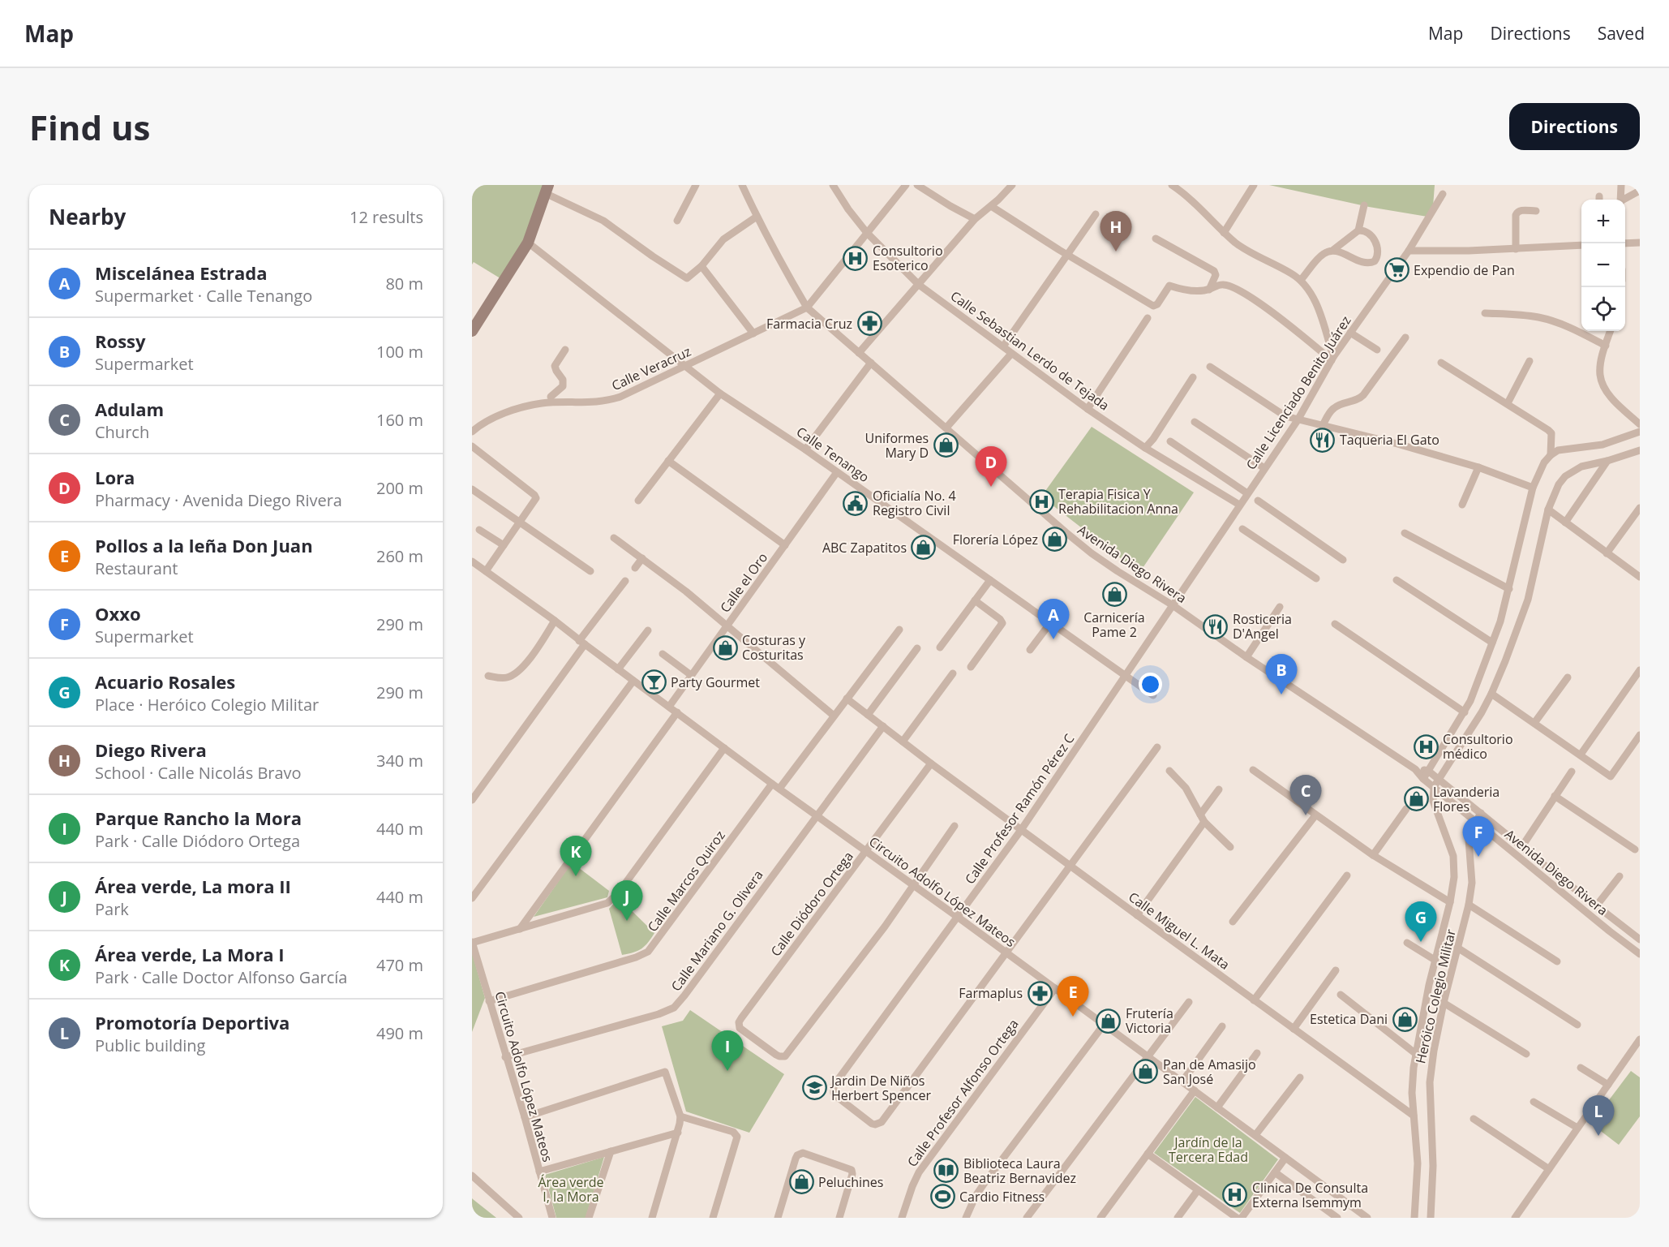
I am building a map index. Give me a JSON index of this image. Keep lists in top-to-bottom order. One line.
{"streets":{"street":["Calle Sebastian Lerdo de Tejada","Calle Veracruz","Calle Licenciado Benito Juárez","Calle Tenango","Avenida Diego Rivera","Calle el Oro","Calle Profesor Ramón Pérez C","Calle Marcos Quiroz","Circuito Adolfo López Mateos","Calle Diódoro Ortega","Calle Mariano G. Olivera","Calle Miguel L. Mata","Heróico Colegio Militar","Calle Profesor Alfonso Ortega"]},"crossings":[["Calle Sebastian Lerdo de Tejada","Calle Licenciado Benito Juárez"],["Calle Veracruz","Calle Tenango"],["Calle Veracruz","Avenida Diego Rivera"],["Calle Licenciado Benito Juárez","Calle Tenango"],["Calle Licenciado Benito Juárez","Avenida Diego Rivera"],["Calle Licenciado Benito Juárez","Calle Profesor Ramón Pérez C"],["Calle Tenango","Calle el Oro"],["Calle Tenango","Calle Profesor Ramón Pérez C"],["Avenida Diego Rivera","Heróico Colegio Militar"],["Calle el Oro","Circuito Adolfo López Mateos"],["Calle Profesor Ramón Pérez C","Circuito Adolfo López Mateos"],["Calle Profesor Ramón Pérez C","Calle Miguel L. Mata"],["Calle Marcos Quiroz","Circuito Adolfo López Mateos"],["Circuito Adolfo López Mateos","Calle Diódoro Ortega"],["Circuito Adolfo López Mateos","Calle Mariano G. Olivera"],["Circuito Adolfo López Mateos","Calle Profesor Alfonso Ortega"],["Calle Diódoro Ortega","Calle Miguel L. Mata"],["Calle Mariano G. Olivera","Calle Miguel L. Mata"],["Calle Miguel L. Mata","Heróico Colegio Militar"]],"parks":["Jardín de la Tercera Edad","Área verde I, la Mora"],"places":{"hospital":["Consultorio Esoterico","Terapia Fisica Y Rehabilitacion Anna","Consultorio médico","Clinica De Consulta Externa Isemmym"],"supermarket":["Expendio de Pan"],"pharmacy":["Farmacia Cruz","Farmaplus"],"restaurant":["Taqueria El Gato","Rosticeria D'Angel"],"shop":["Uniformes Mary D","Florería López","ABC Zapatitos","Carnicería Pame 2","Costuras y Costuritas","Lavanderia Flores","Estetica Dani","Frutería Victoria","Pan de Amasijo San José","Peluchines"],"public building":["Oficialía No. 4 Registro Civil"],"bar":["Party Gourmet"],"school or university":["Jardin De Niños Herbert Spencer"],"library":["Biblioteca Laura Beatriz Bernavidez"],"sports":["Cardio Fitness"]},"page":{"header":"Map","nav":["Map","Directions","Saved"],"buttons":"Directions","title":"Find us","heading":["Nearby","12 results"],"map_buttons":["+","−"],"pins":["H","D","A","B","C","F","K","J","G","E","I","L"],"list":[{"mark":"A","name":"Miscelánea Estrada","note":"Supermarket · Calle Tenango","value":"80 m"},{"mark":"B","name":"Rossy","note":"Supermarket","value":"100 m"},{"mark":"C","name":"Adulam","note":"Church","value":"160 m"},{"mark":"D","name":"Lora","note":"Pharmacy · Avenida Diego Rivera","value":"200 m"},{"mark":"E","name":"Pollos a la leña Don Juan","note":"Restaurant","value":"260 m"},{"mark":"F","name":"Oxxo","note":"Supermarket","value":"290 m"},{"mark":"G","name":"Acuario Rosales","note":"Place · Heróico Colegio Militar","value":"290 m"},{"mark":"H","name":"Diego Rivera","note":"School · Calle Nicolás Bravo","value":"340 m"},{"mark":"I","name":"Parque Rancho la Mora","note":"Park · Calle Diódoro Ortega","value":"440 m"},{"mark":"J","name":"Área verde, La mora II","note":"Park","value":"440 m"},{"mark":"K","name":"Área verde, La Mora I","note":"Park · Calle Doctor Alfonso García","value":"470 m"},{"mark":"L","name":"Promotoría Deportiva","note":"Public building","value":"490 m"}]}}
